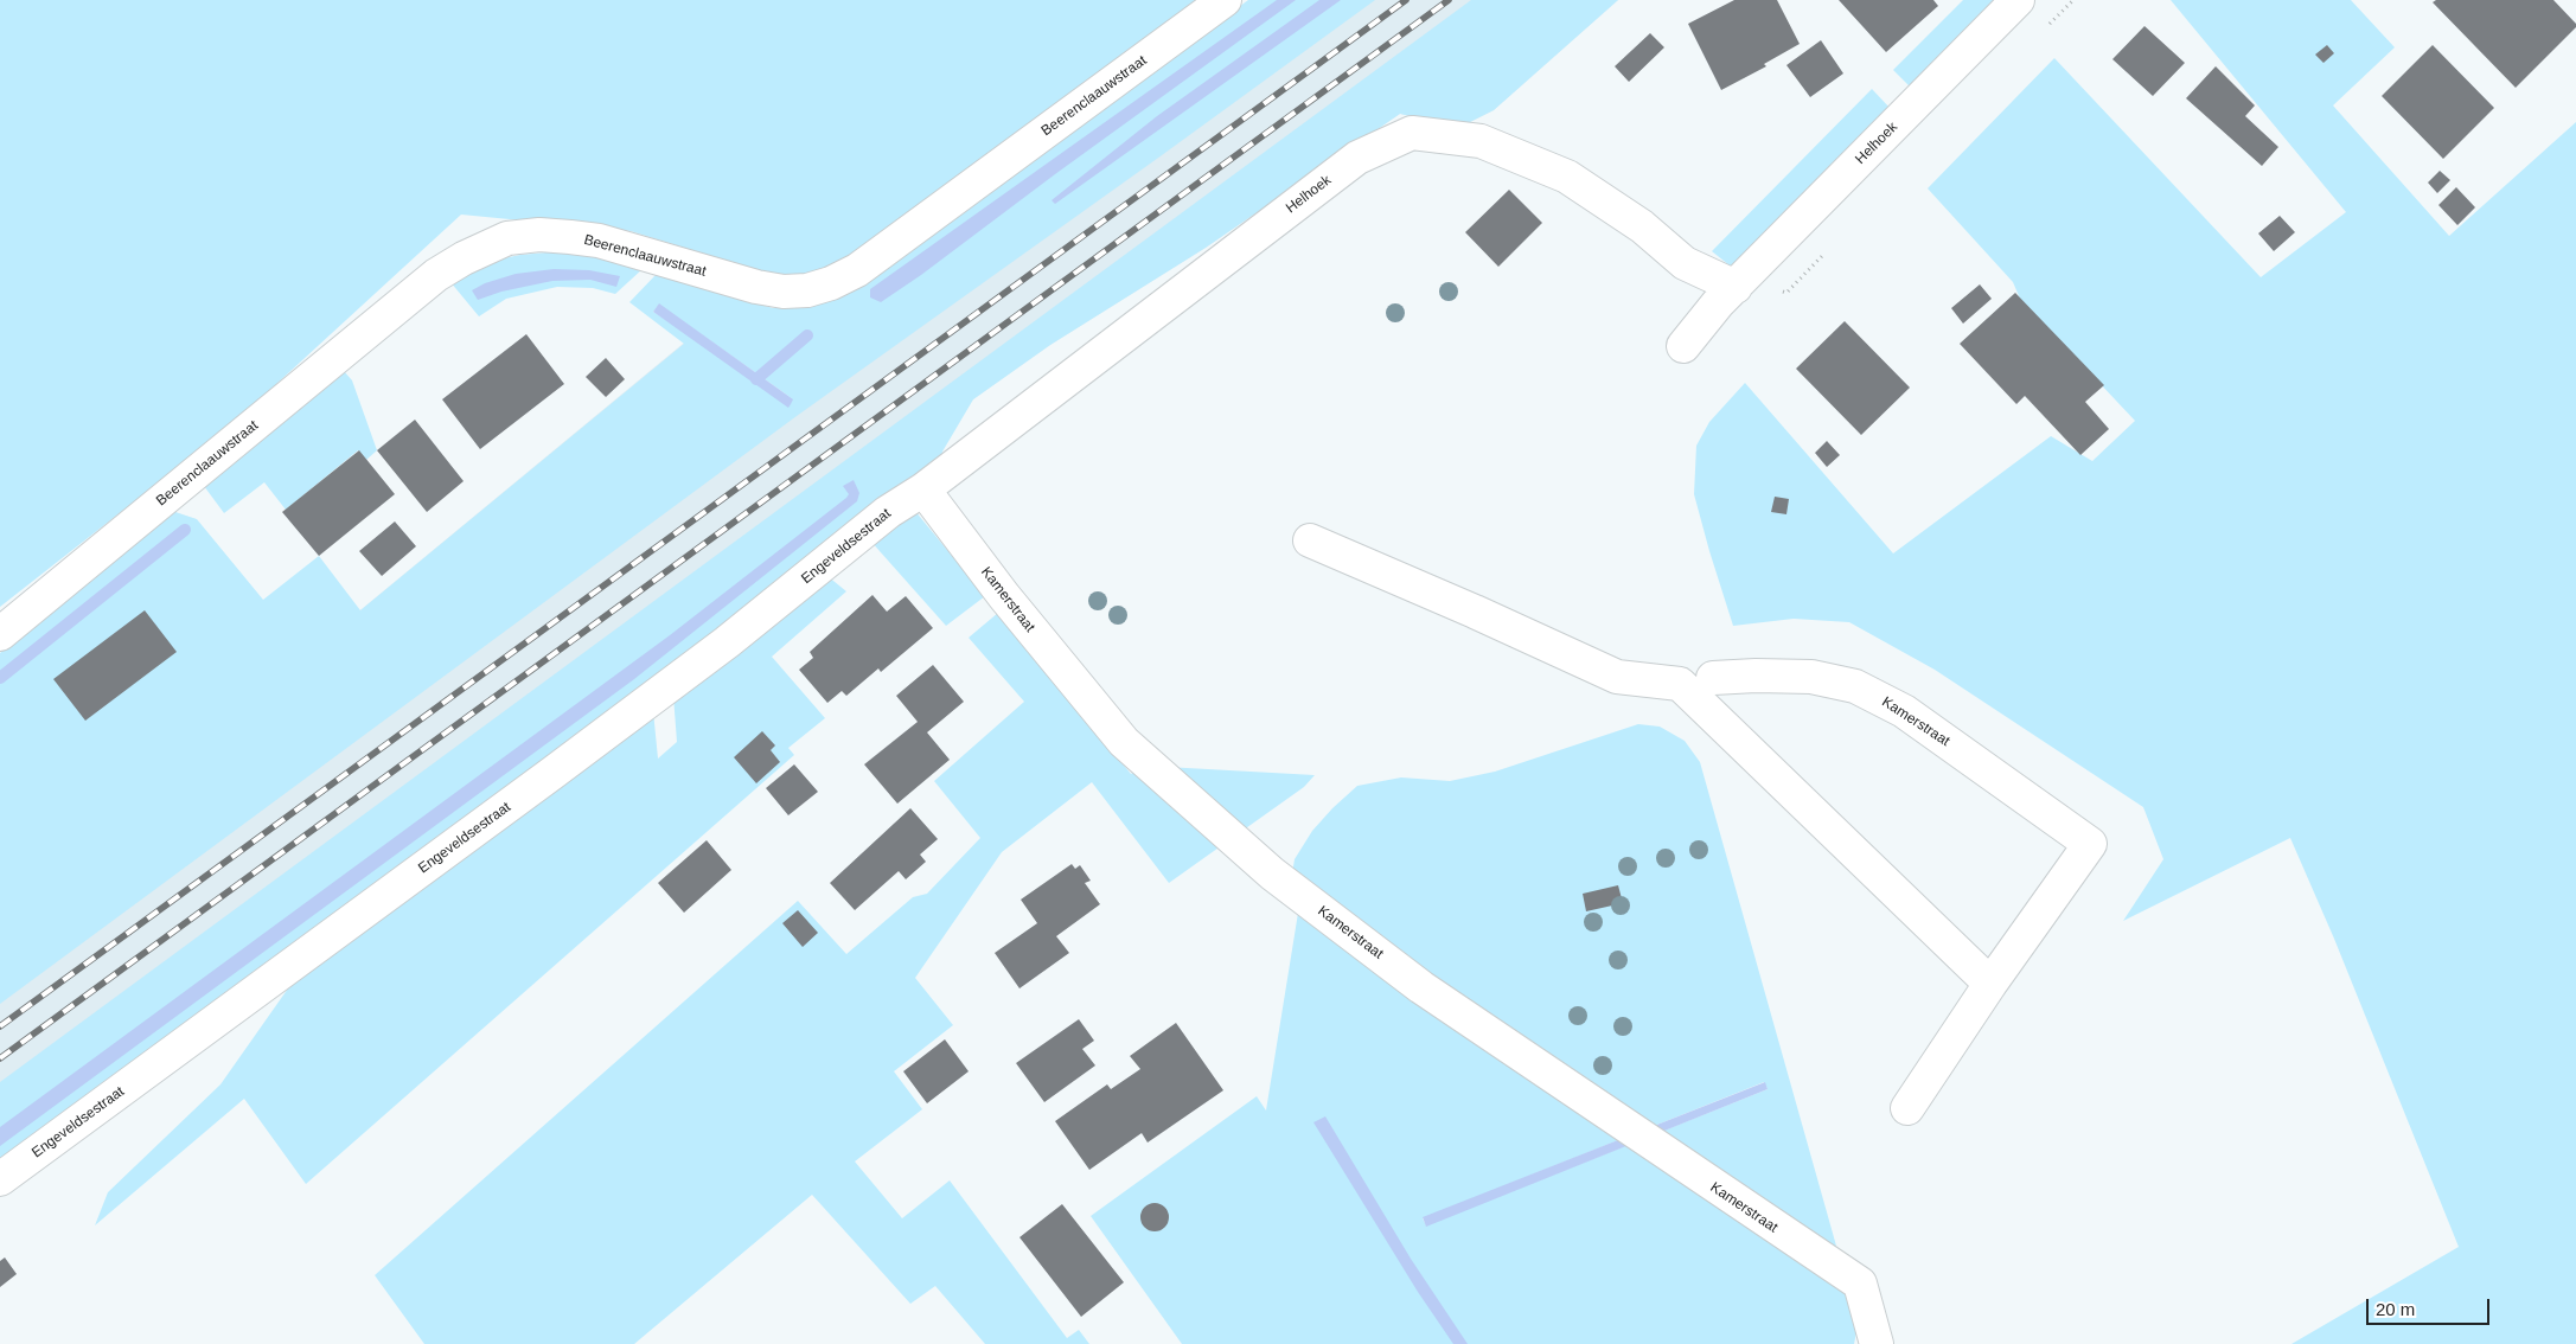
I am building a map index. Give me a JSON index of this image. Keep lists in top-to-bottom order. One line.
{"streets":{"street":["Beerenclaauwstraat","Helhoek","Engeveldsestraat","Kamerstraat"]},"crossings":[["Helhoek","Engeveldsestraat"],["Helhoek","Kamerstraat"],["Engeveldsestraat","Kamerstraat"]],"scale_bar":"20 m"}
